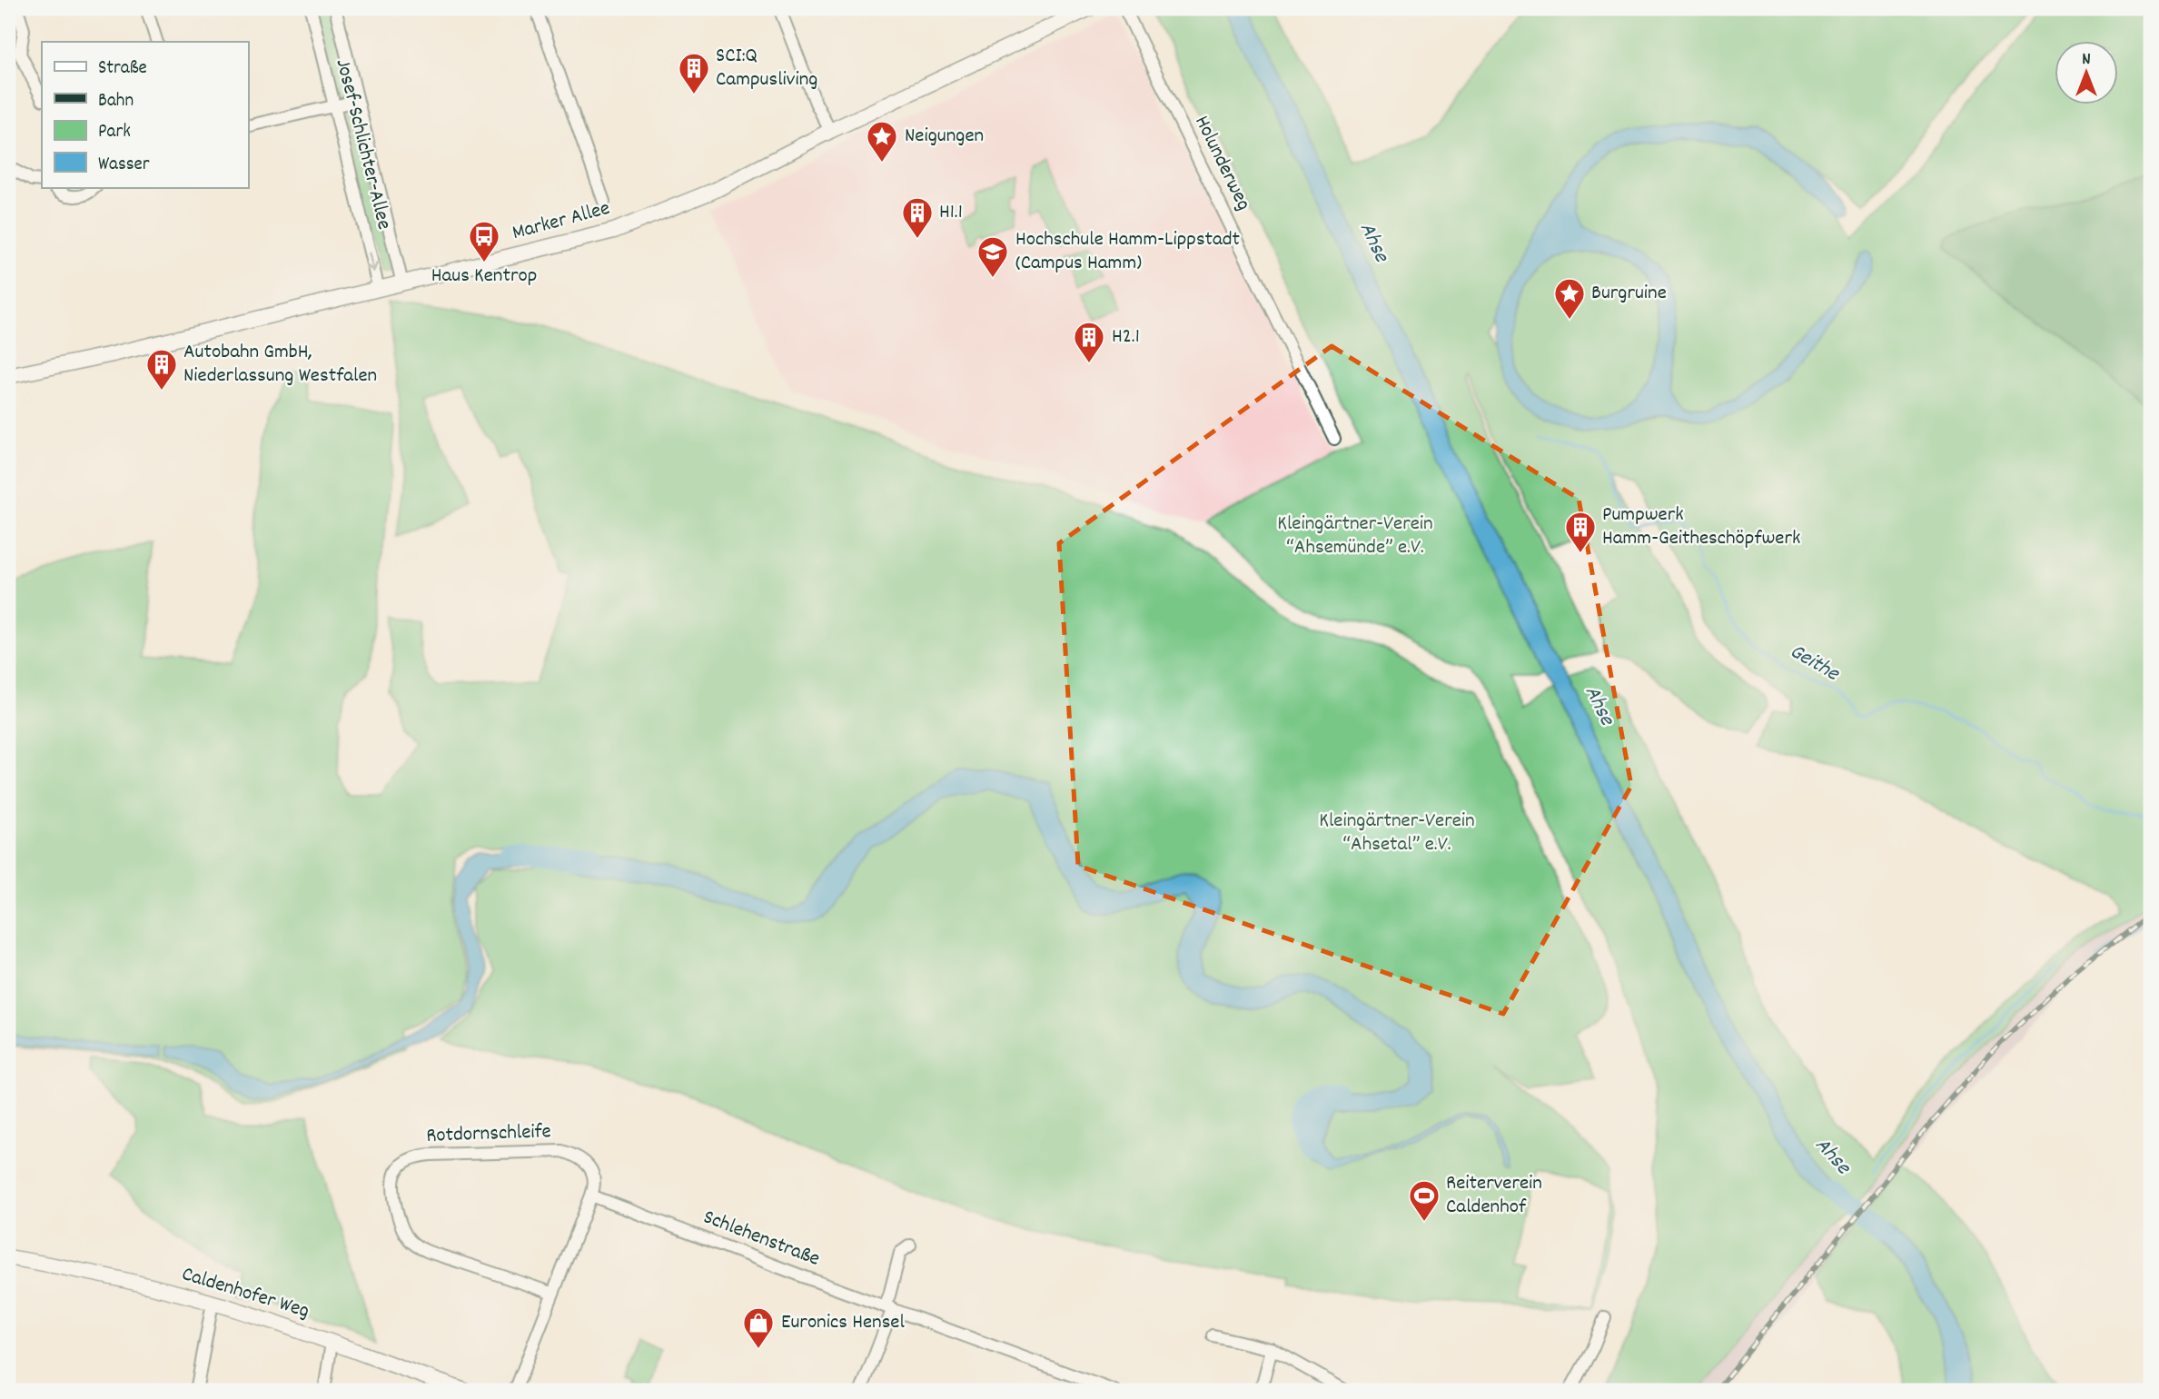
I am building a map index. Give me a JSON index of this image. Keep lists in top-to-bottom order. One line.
{"streets":{"street":["Josef-Schlichter-Allee","Holunderweg","Marker Allee","Rotdornschleife","Schlehenstraße","Caldenhofer Weg"]},"crossings":[["Josef-Schlichter-Allee","Marker Allee"],["Rotdornschleife","Schlehenstraße"]],"water":["Ahse","Geithe"],"parks":["Kleingärtner-Verein “Ahsemünde” e.V.","Kleingärtner-Verein “Ahsetal” e.V."],"places":{"building":["SCI:Q Campusliving","H1.1","H2.1","Autobahn GmbH, Niederlassung Westfalen","Pumpwerk Hamm-Geitheschöpfwerk"],"place":["Neigungen","Burgruine"],"bus stop":["Haus Kentrop"],"school or university":["Hochschule Hamm-Lippstadt (Campus Hamm)"],"sports":["Reiterverein Caldenhof"],"shop":["Euronics Hensel"]},"legend":["Straße","Bahn","Park","Wasser"],"north":"top"}
